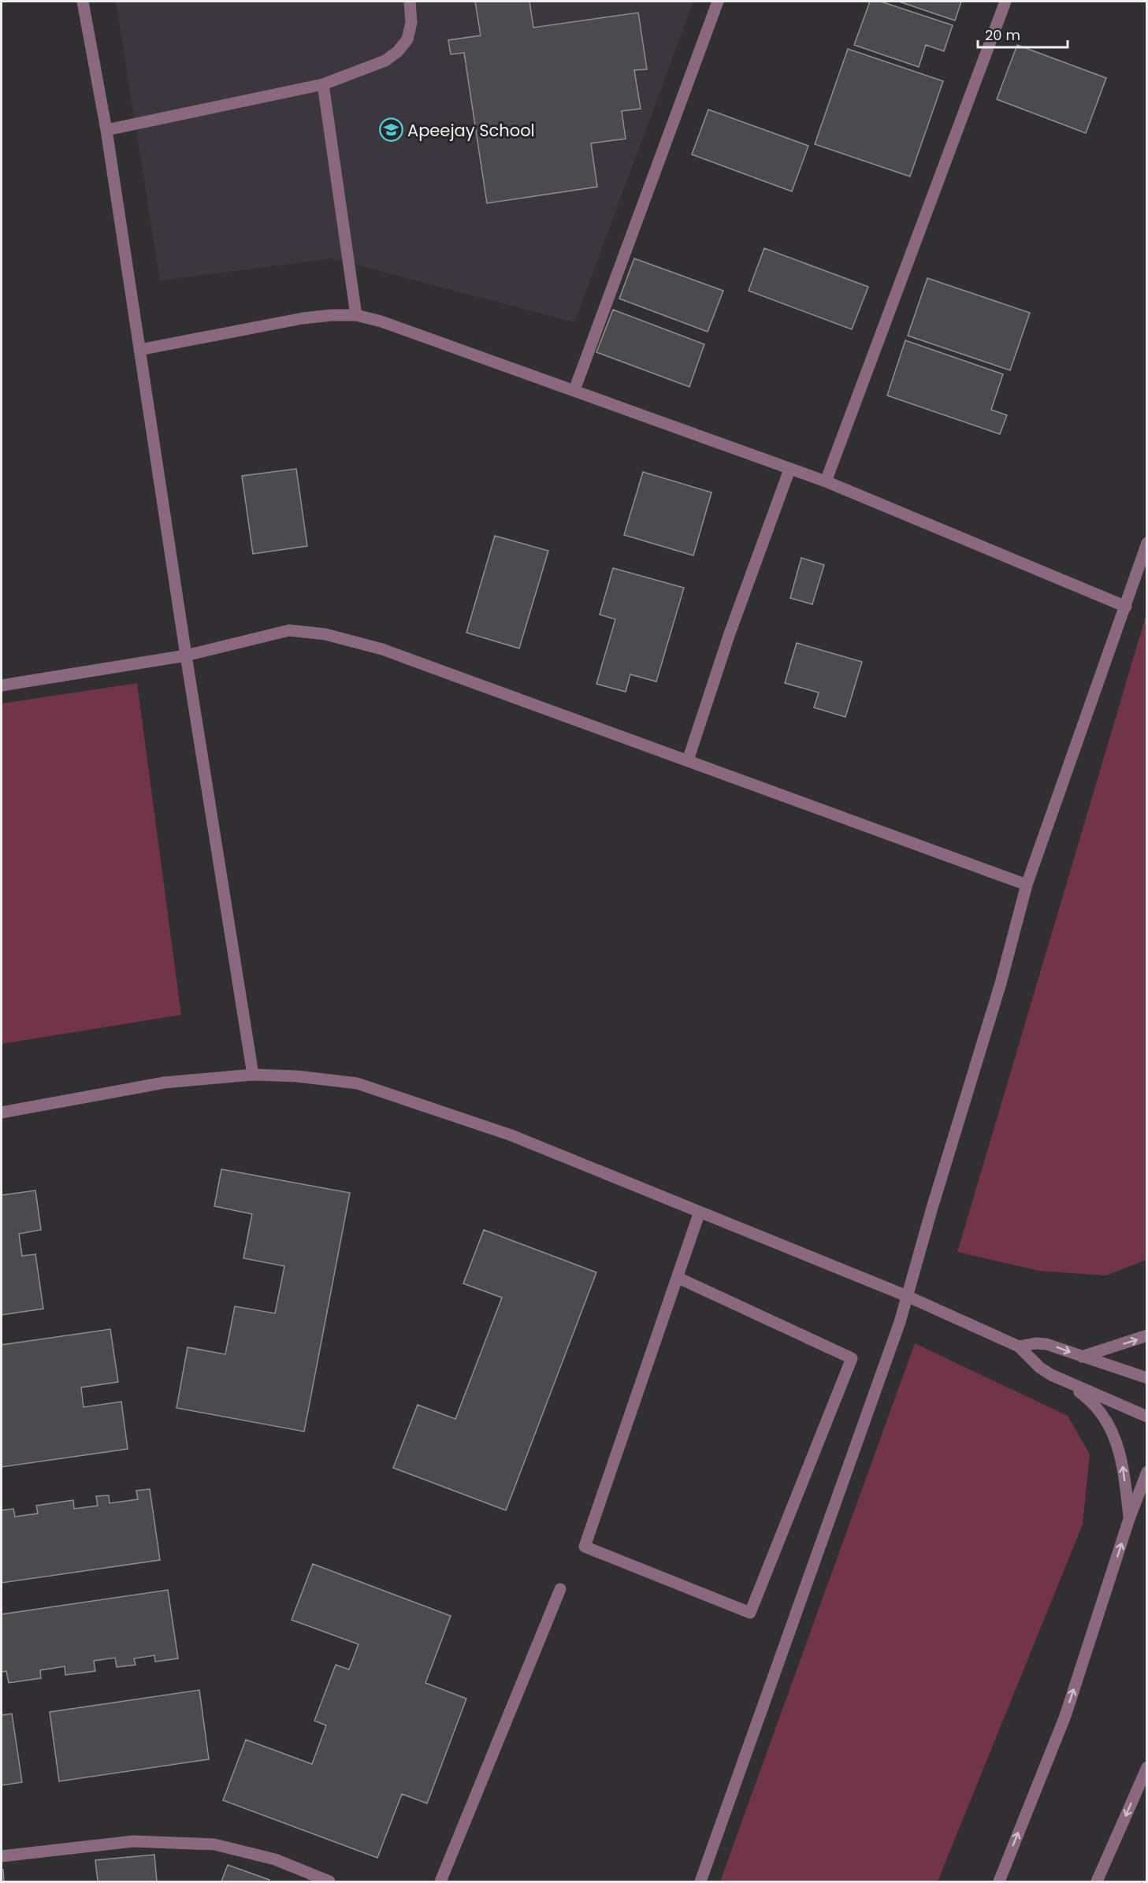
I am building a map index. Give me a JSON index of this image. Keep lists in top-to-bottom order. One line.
{"places":{"school or university":["Apeejay School"]},"scale_bar":"20 m"}
